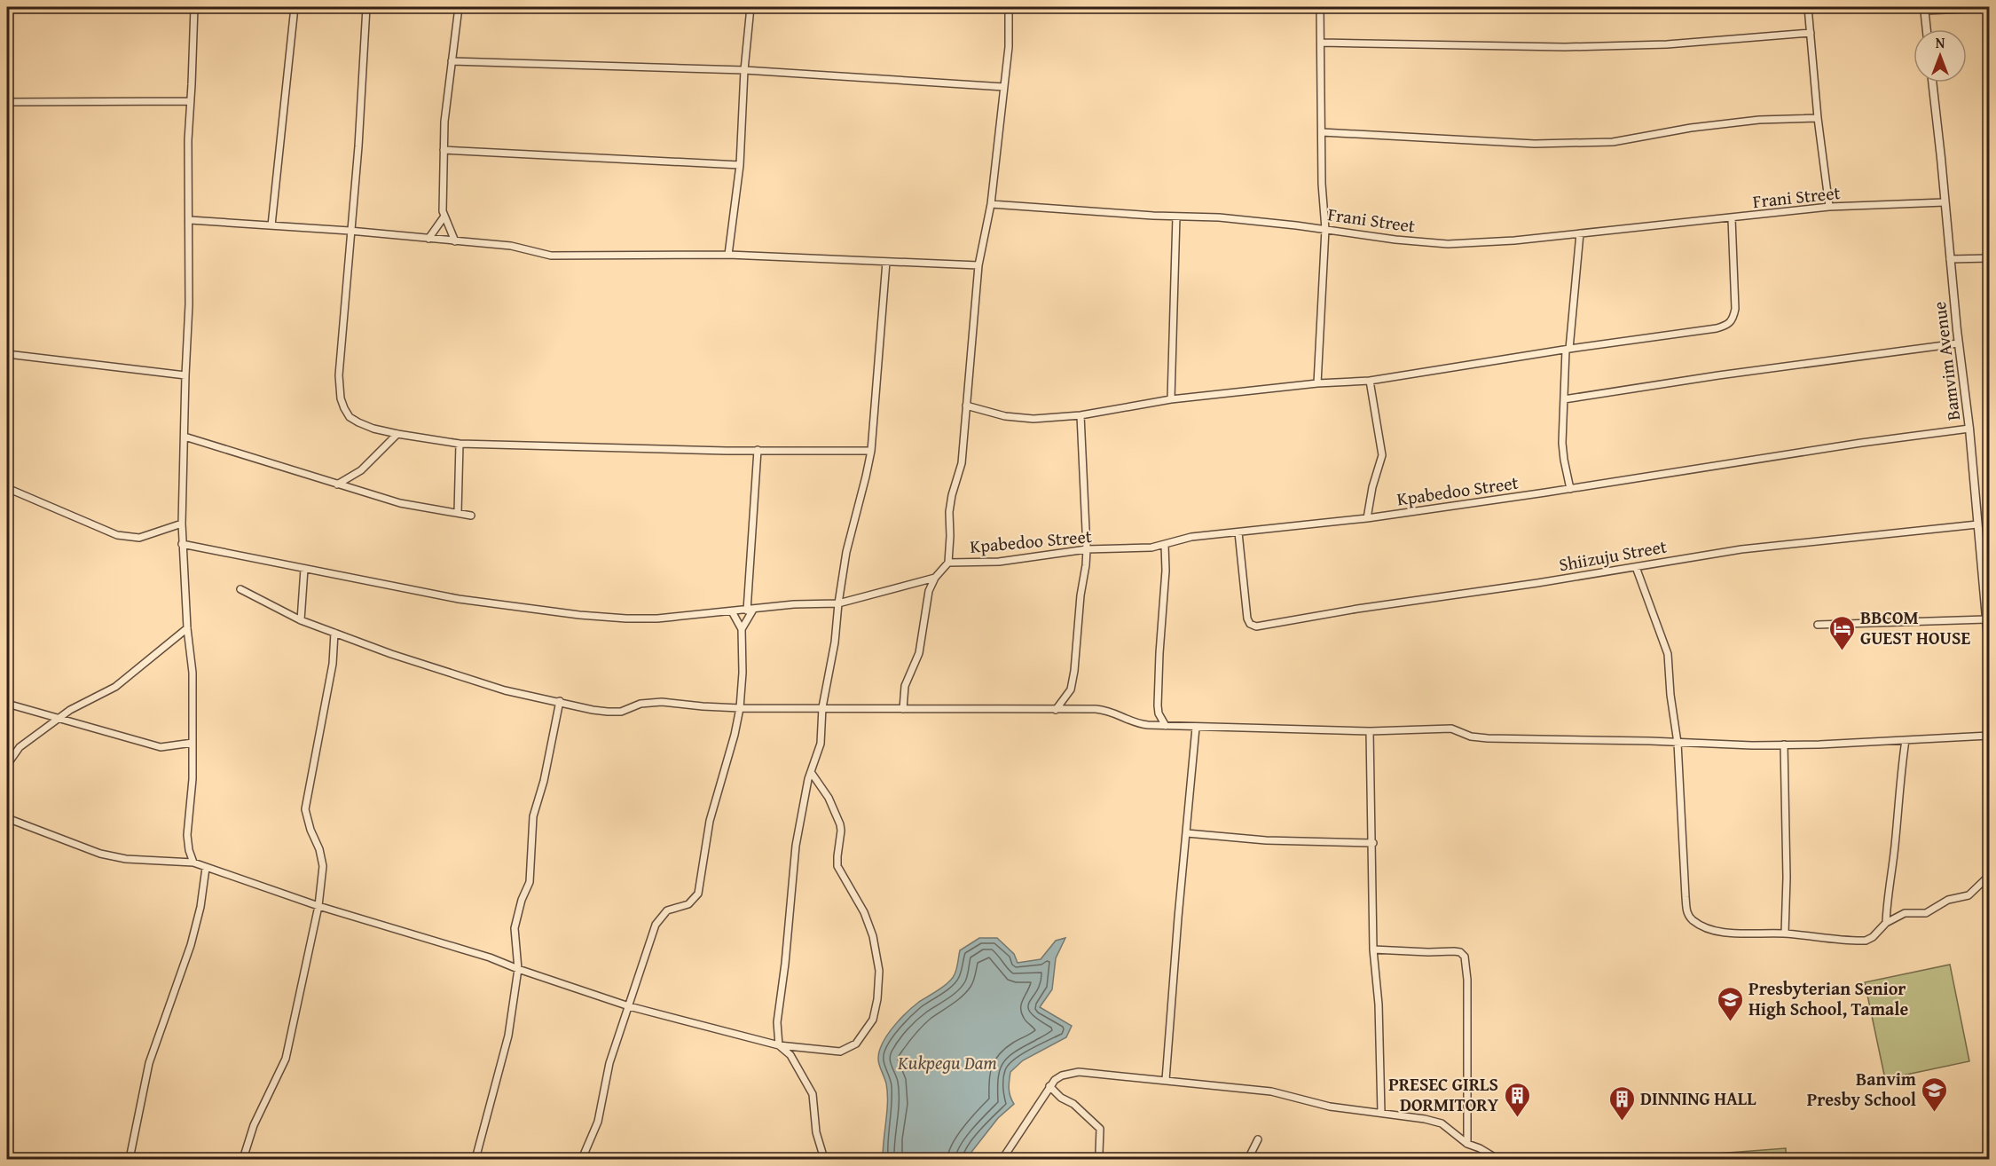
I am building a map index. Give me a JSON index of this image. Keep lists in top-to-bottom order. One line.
{"streets":{"street":["Frani Street","Bamvim Avenue","Kpabedoo Street","Shiizuju Street"]},"crossings":[["Frani Street","Bamvim Avenue"],["Bamvim Avenue","Kpabedoo Street"],["Bamvim Avenue","Shiizuju Street"],["Kpabedoo Street","Shiizuju Street"]],"water":["Kukpegu Dam"],"places":{"hotel":["BBCOM GUEST HOUSE"],"school or university":["Presbyterian Senior High School, Tamale","Banvim Presby School"],"building":["PRESEC GIRLS DORMITORY","DINNING HALL"]},"north":"top"}
